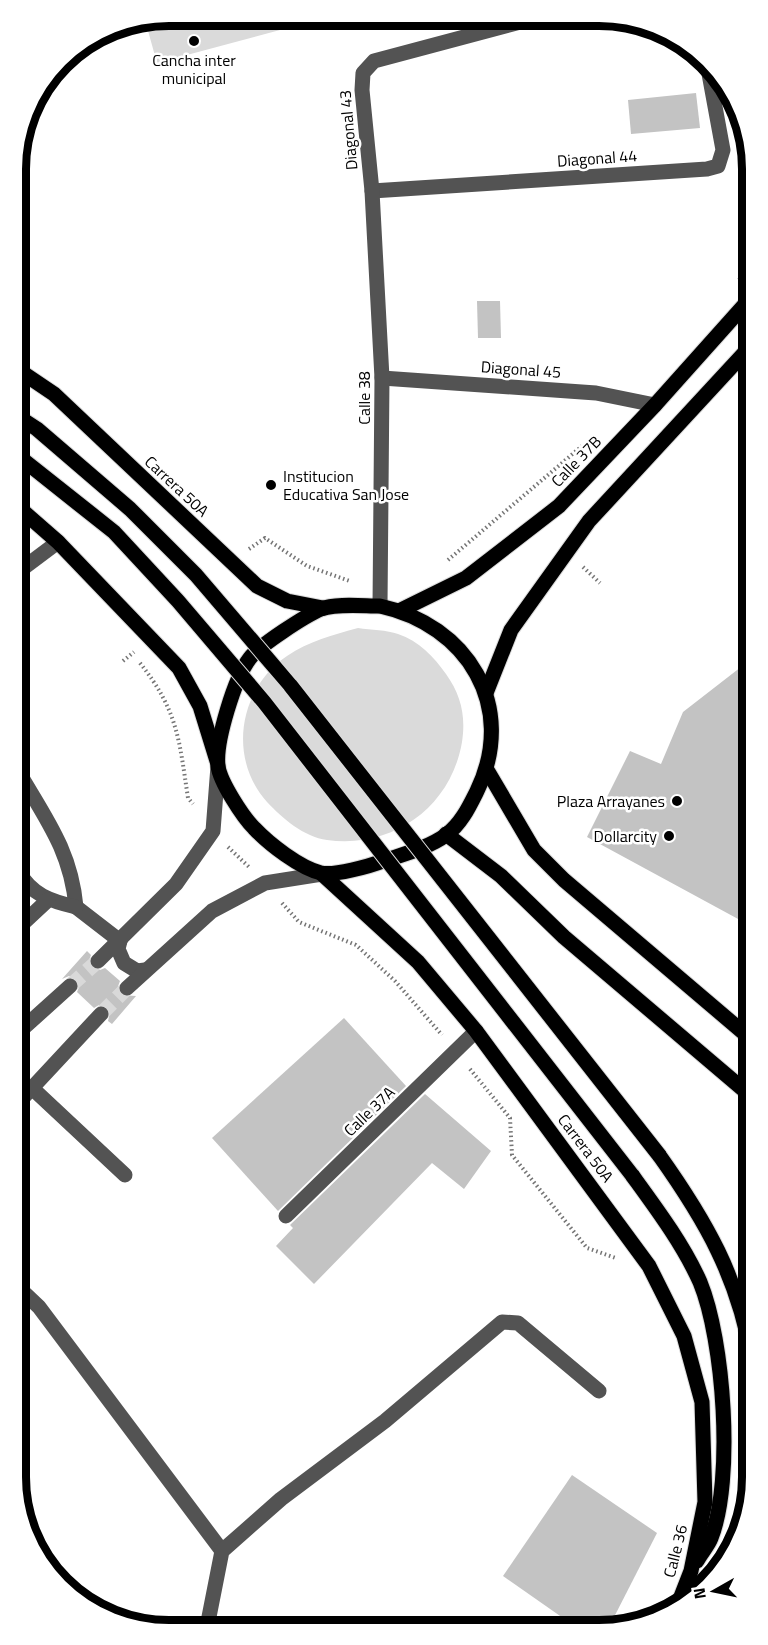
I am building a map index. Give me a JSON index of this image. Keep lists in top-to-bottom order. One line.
{"streets":{"main road":["Calle 37B","Carrera 50A","Calle 36"],"street":["Diagonal 43","Diagonal 44","Diagonal 45","Calle 38","Calle 37A"]},"crossings":[["Diagonal 43","Diagonal 44"],["Diagonal 43","Calle 38"],["Diagonal 44","Calle 38"],["Diagonal 45","Calle 38"],["Diagonal 45","Calle 37B"],["Calle 38","Carrera 50A"],["Calle 37B","Carrera 50A"],["Carrera 50A","Calle 37A"],["Carrera 50A","Calle 36"]],"places":["Cancha inter municipal","Institucion Educativa San Jose","Plaza Arrayanes","Dollarcity"],"north":"left"}
